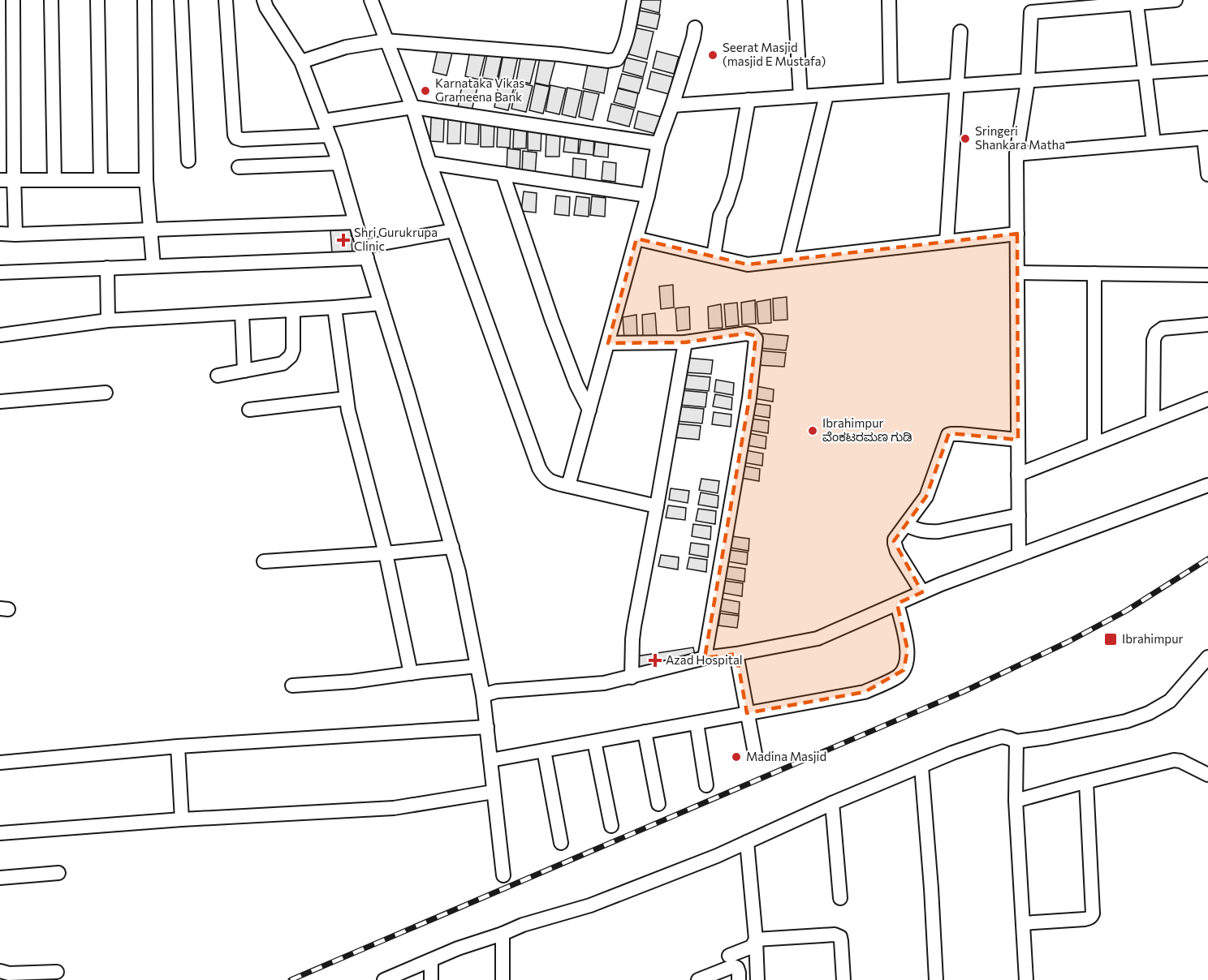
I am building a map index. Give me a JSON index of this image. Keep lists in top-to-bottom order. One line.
{"places":{"other":["Seerat Masjid (masjid E Mustafa)","Karnataka Vikas Grameena Bank","Sringeri Shankara Matha","Ibrahimpur ವೆಂಕಟರಮಣ ಗುಡಿ","Madina Masjid"],"health":["Shri Gurukrupa Clinic","Azad Hospital"],"transit":["Ibrahimpur"]}}
